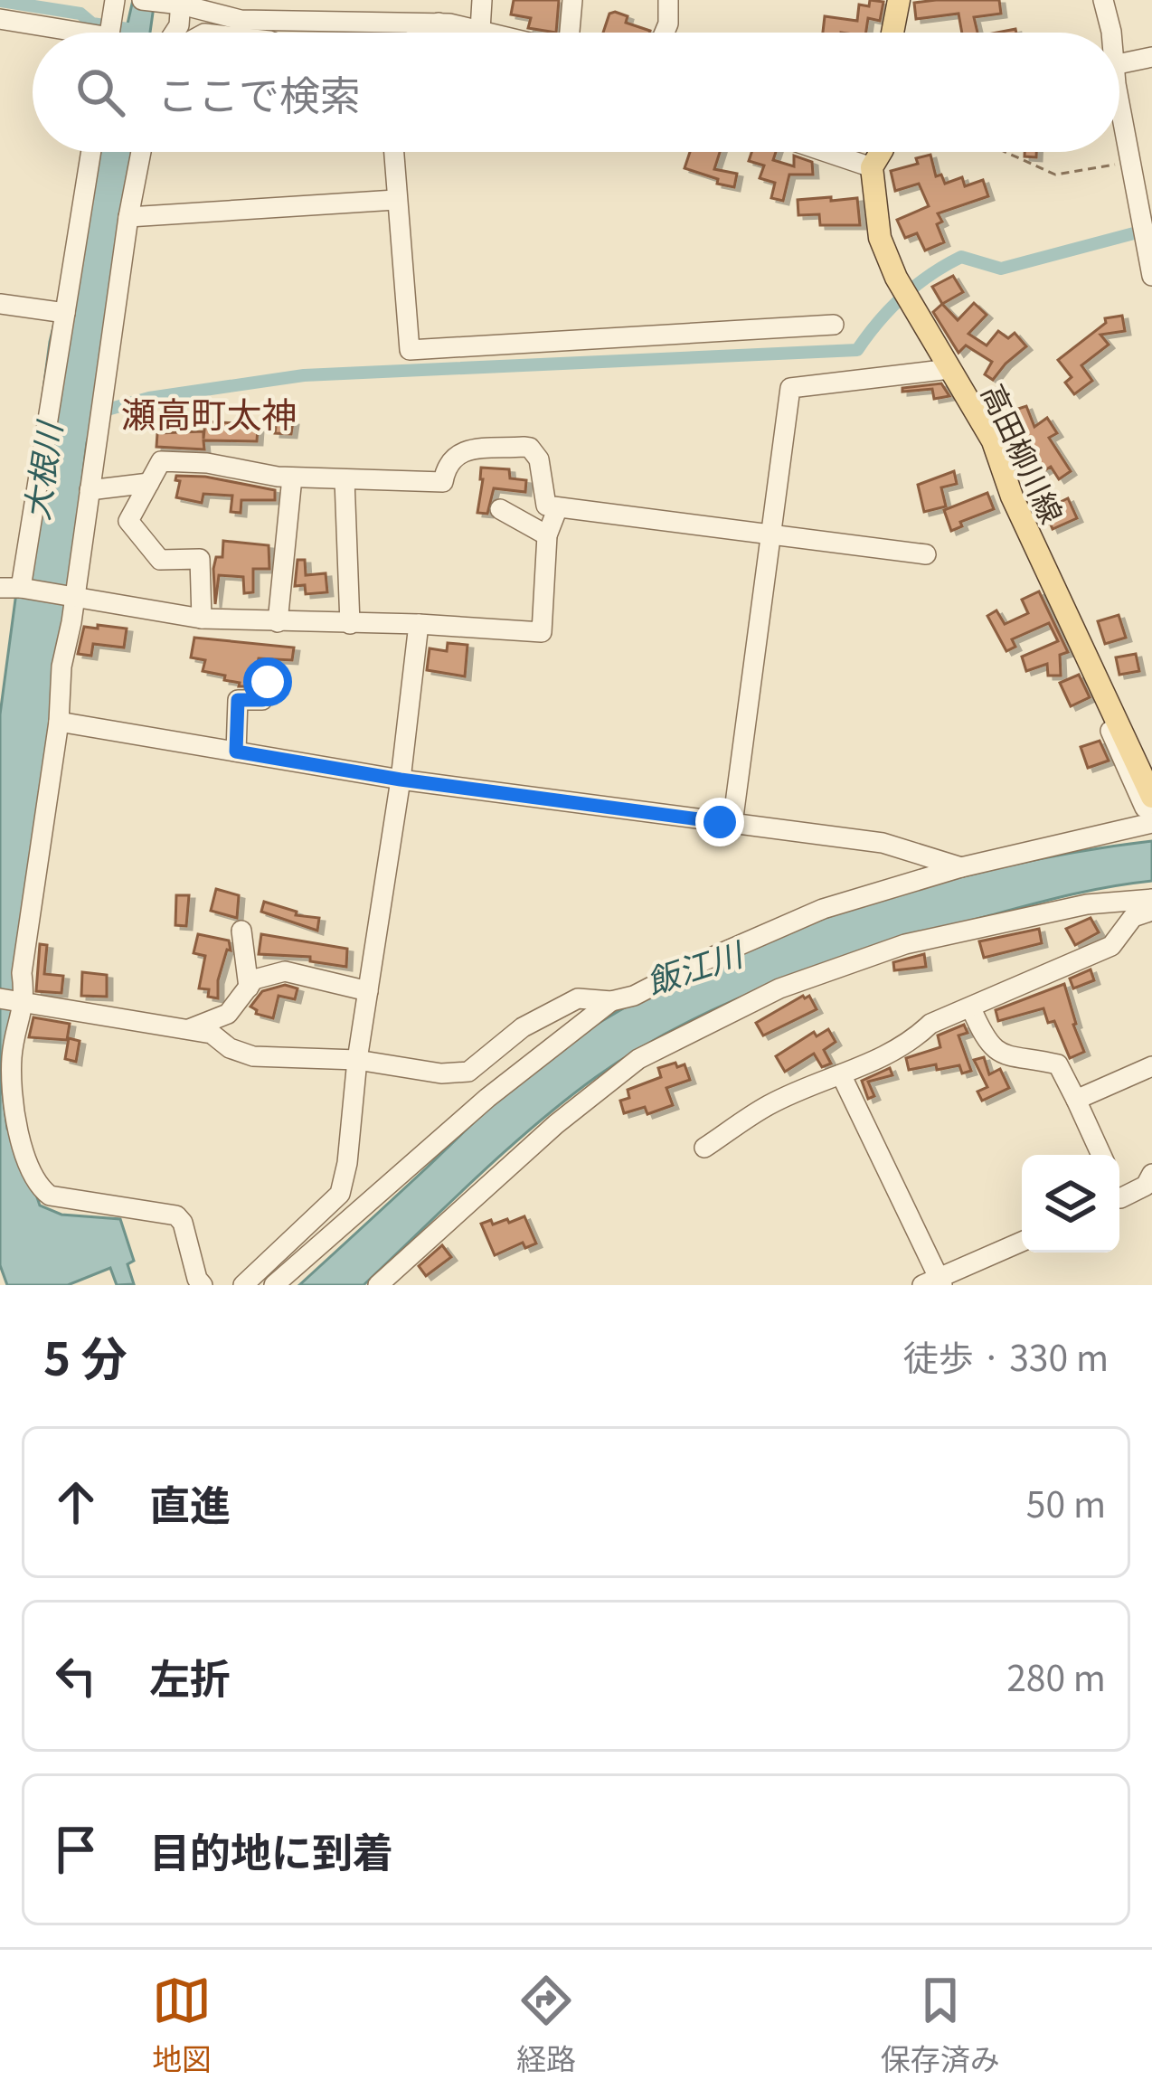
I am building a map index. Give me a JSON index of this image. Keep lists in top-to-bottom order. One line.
{"streets":{"main road":["高田柳川線"]},"districts":["瀬高町太神"],"water":["大根川","飯江川"],"page":{"search":"ここで検索","heading":["5 分","徒歩 · 330 m"],"list":[["直進","50 m"],["左折","280 m"],"目的地に到着"],"nav":["地図","経路","保存済み"]}}
